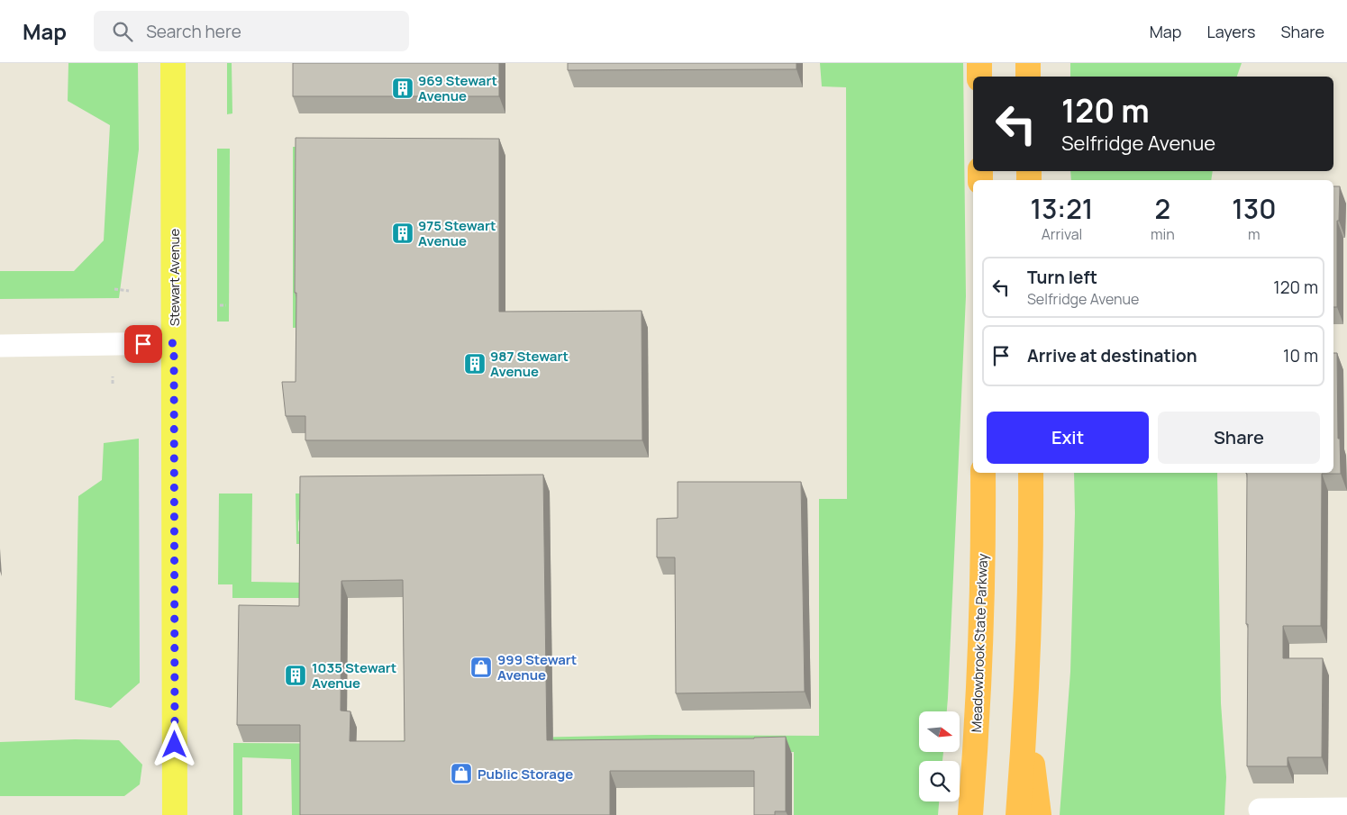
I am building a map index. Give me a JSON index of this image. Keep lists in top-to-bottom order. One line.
{"streets":{"highway":["Meadowbrook State Parkway"],"main road":["Stewart Avenue"]},"places":{"building":["969 Stewart Avenue","975 Stewart Avenue","987 Stewart Avenue","1035 Stewart Avenue"],"shop":["999 Stewart Avenue","Public Storage"]},"north":"right","page":{"header":"Map","search":"Search here","nav":["Map","Layers","Share"],"turn":["120 m","Selfridge Avenue"],"eta":["13:21","Arrival","2","min","130","m"],"list":[{"name":"Turn left","note":"Selfridge Avenue","value":"120 m"},{"name":"Arrive at destination","value":"10 m"}],"buttons":["Exit","Share"]}}
